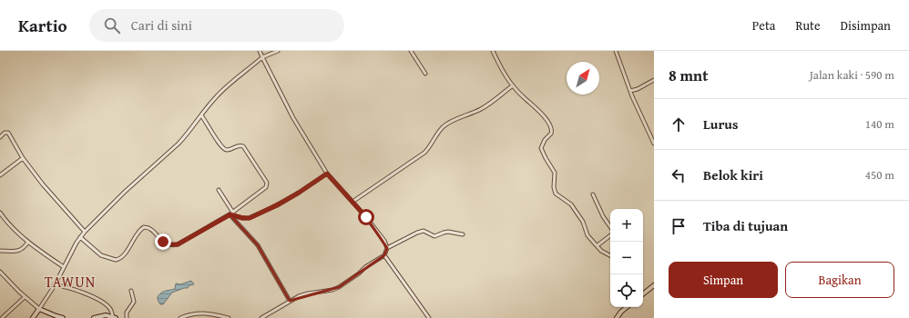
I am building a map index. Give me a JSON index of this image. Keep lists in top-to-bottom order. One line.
{"districts":["TAWUN"],"north":"top right","page":{"header":"Kartio","search":"Cari di sini","nav":["Peta","Rute","Disimpan"],"heading":["8 mnt","Jalan kaki · 590 m"],"list":[["Lurus","140 m"],["Belok kiri","450 m"],"Tiba di tujuan"],"map_buttons":["+","−"],"buttons":["Simpan","Bagikan"]}}
